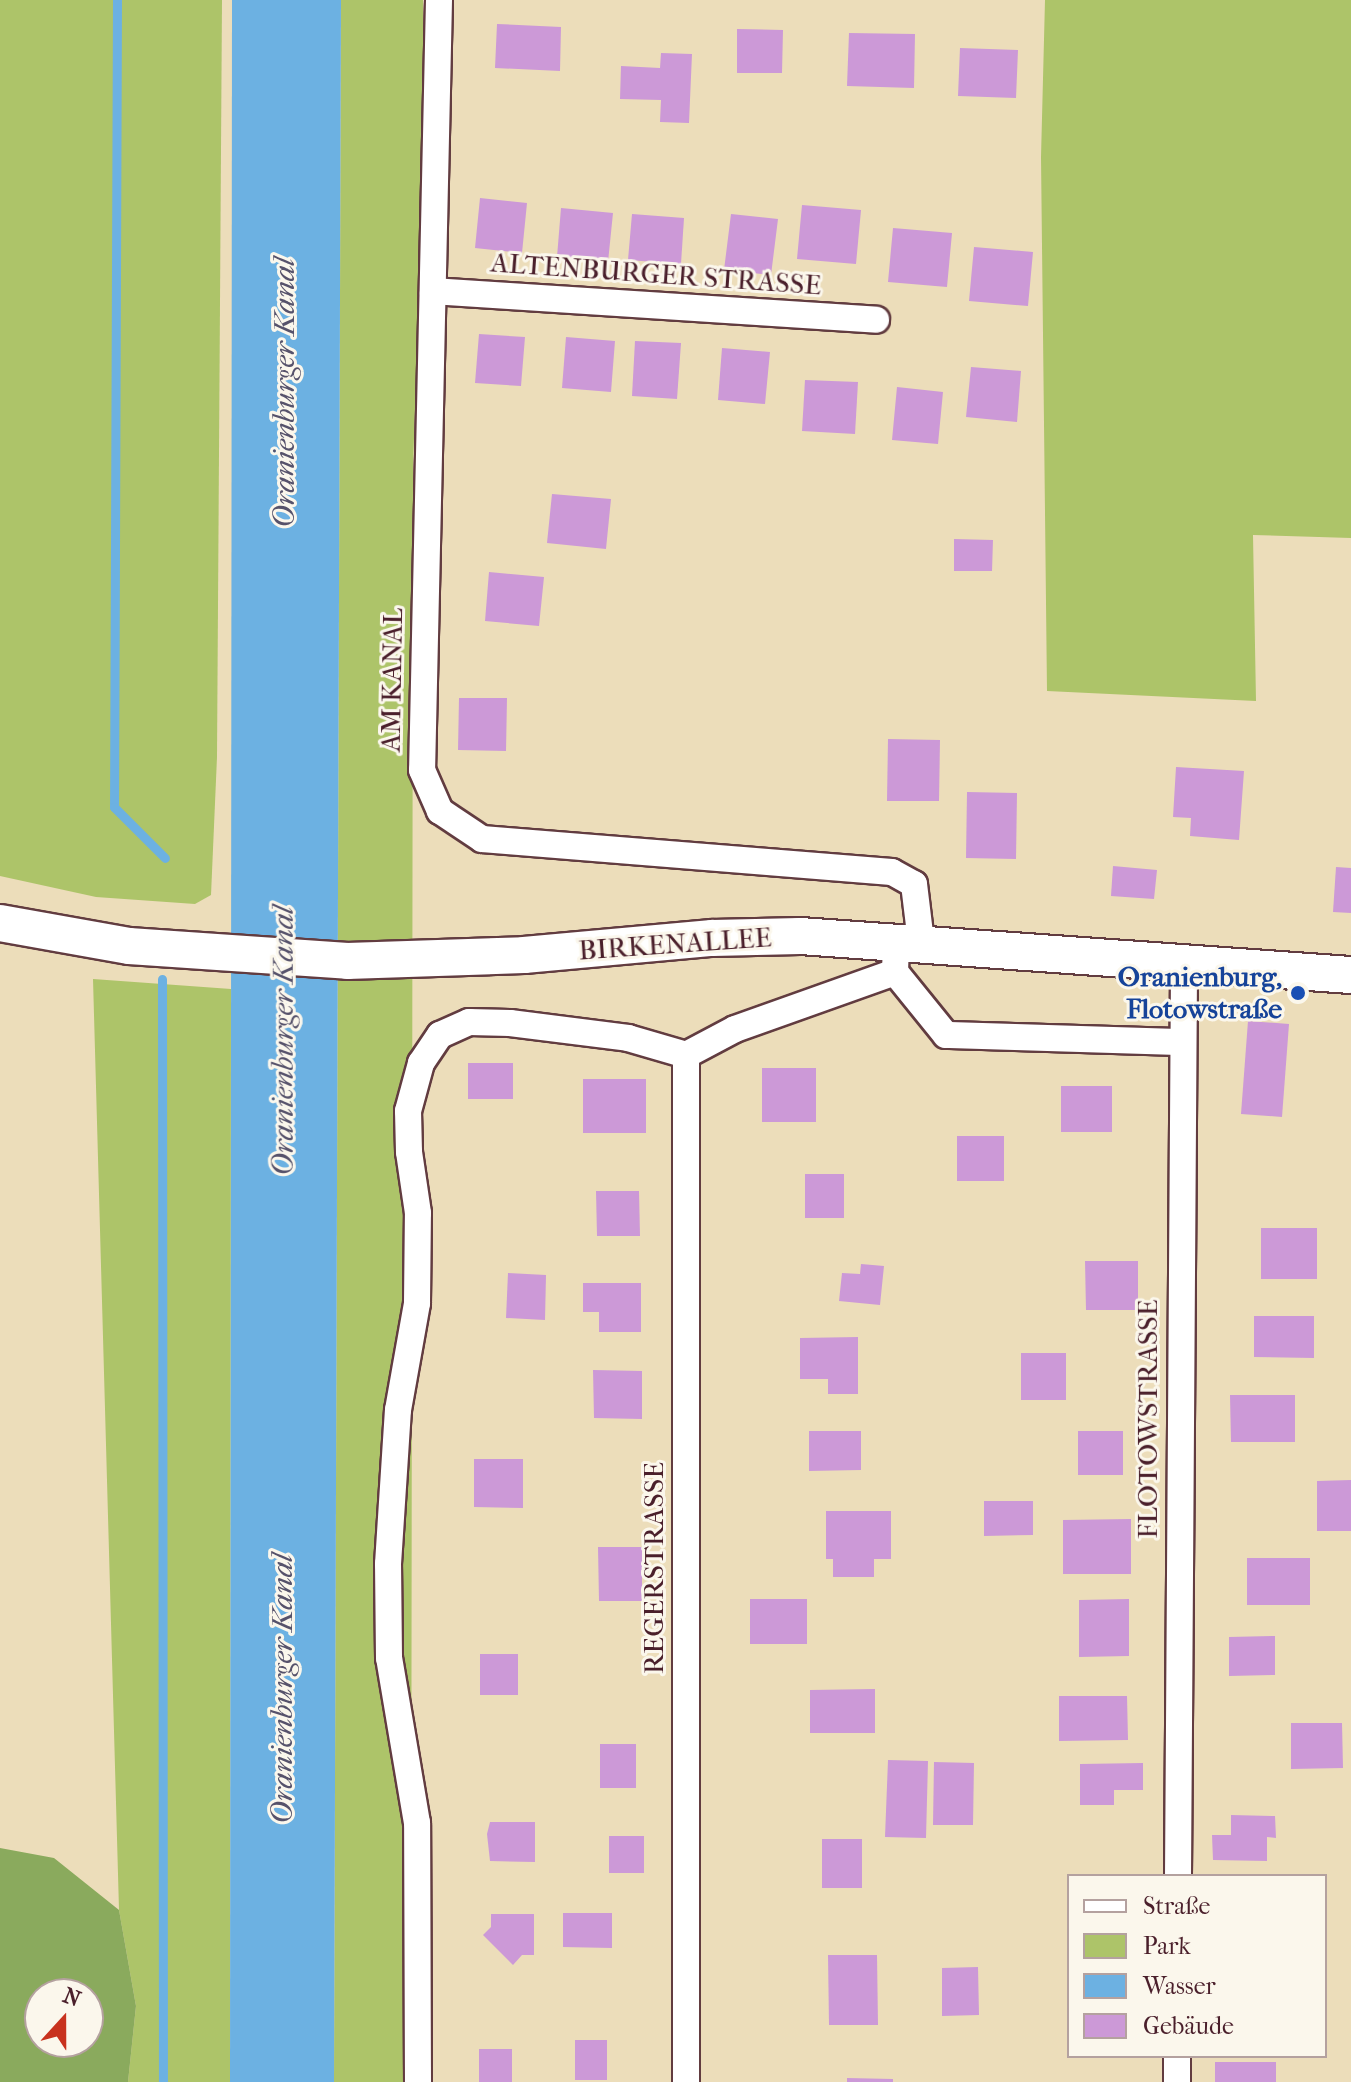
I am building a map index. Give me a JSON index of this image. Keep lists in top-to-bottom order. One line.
{"streets":{"street":["ALTENBURGER STRASSE","AM KANAL","BIRKENALLEE","FLOTOWSTRASSE","REGERSTRASSE"]},"crossings":[["ALTENBURGER STRASSE","AM KANAL"],["AM KANAL","BIRKENALLEE"],["BIRKENALLEE","FLOTOWSTRASSE"]],"water":["Oranienburger Kanal"],"places":["Oranienburg, Flotowstraße"],"legend":["Straße","Park","Wasser","Gebäude"],"north":"top"}
